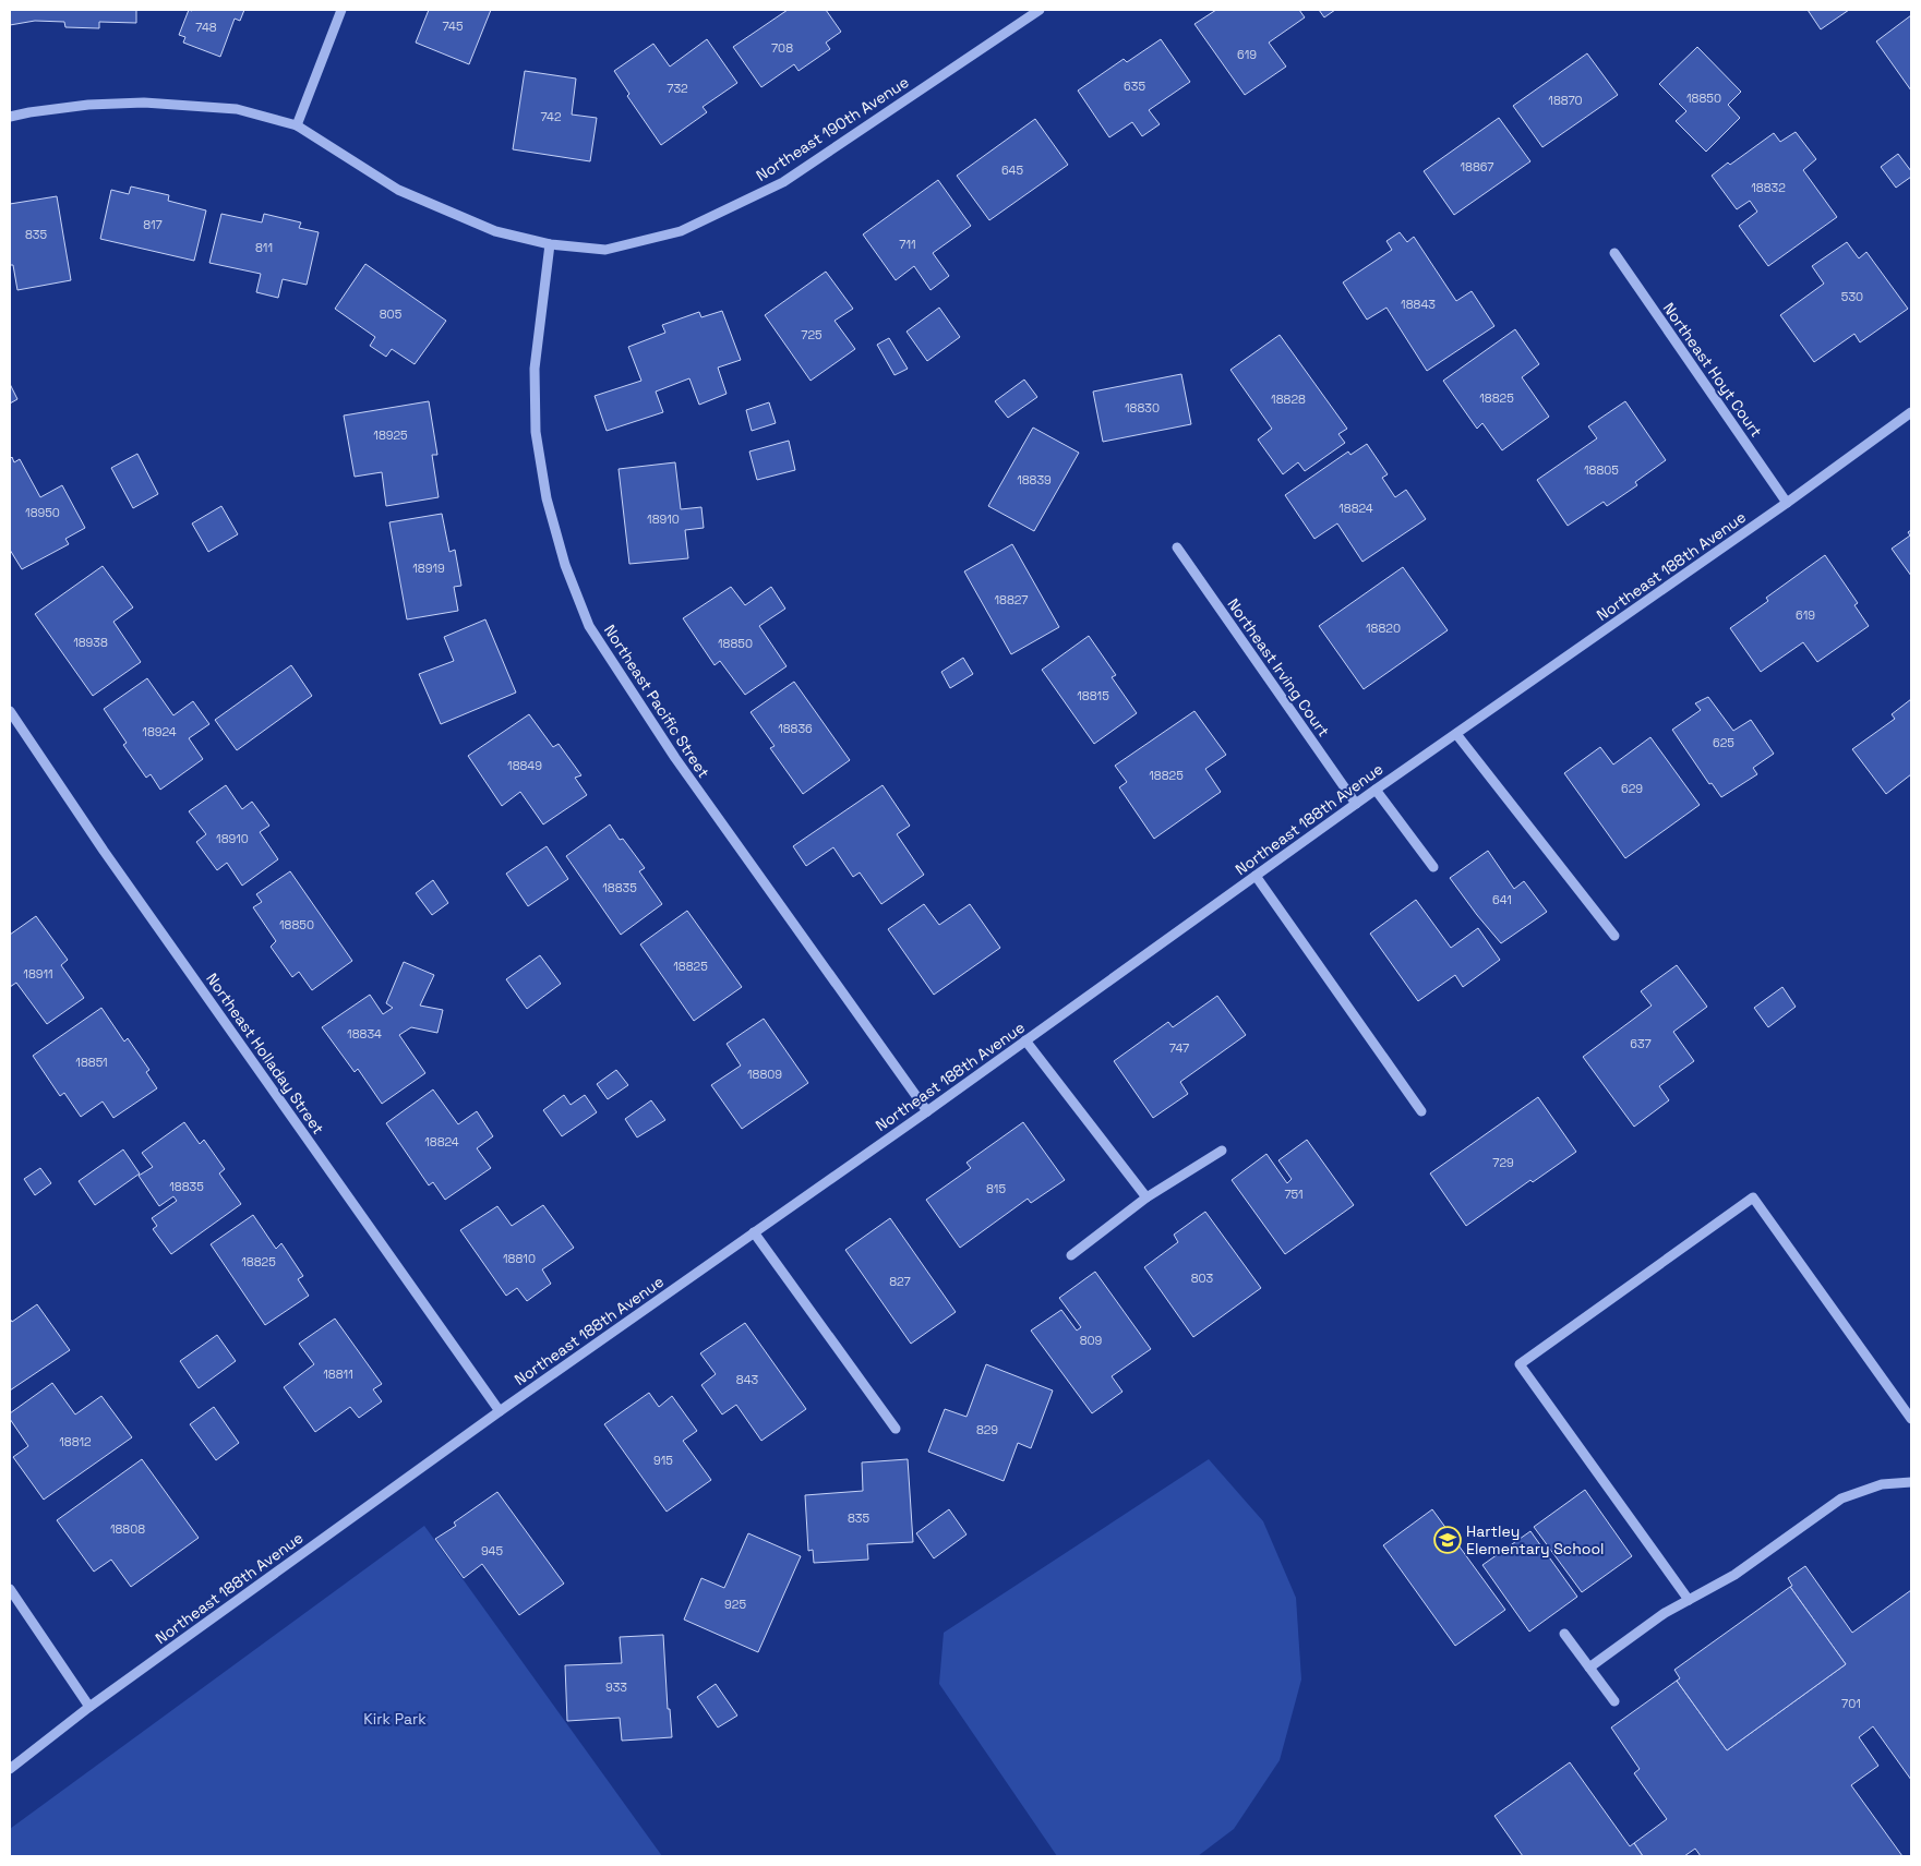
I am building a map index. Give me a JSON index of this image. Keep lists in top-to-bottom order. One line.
{"streets":{"street":["Northeast 190th Avenue","Northeast Hoyt Court","Northeast 188th Avenue","Northeast Irving Court","Northeast Pacific Street","Northeast Holladay Street"]},"crossings":[["Northeast 190th Avenue","Northeast Pacific Street"],["Northeast Hoyt Court","Northeast 188th Avenue"],["Northeast 188th Avenue","Northeast Irving Court"],["Northeast 188th Avenue","Northeast Pacific Street"],["Northeast 188th Avenue","Northeast Holladay Street"]],"parks":["Kirk Park"],"places":{"school or university":["Hartley Elementary School"]},"house_numbers":["745","748","708","619","635","732","18850","18870","742","18867","645","18832","817","835","711","811","530","18843","805","725","18825","18828","18830","18925","18805","18839","18824","18950","18910","18919","18827","619","18820","18938","18850","18815","18836","18924","625","18849","18825","629","18910","18835","641","18850","18825","18911","18834","637","747","18851","18809","18824","729","18835","815","751","18810","18825","803","827","809","18811","843","829","18812","915","835","18808","945","925","933","701"]}
